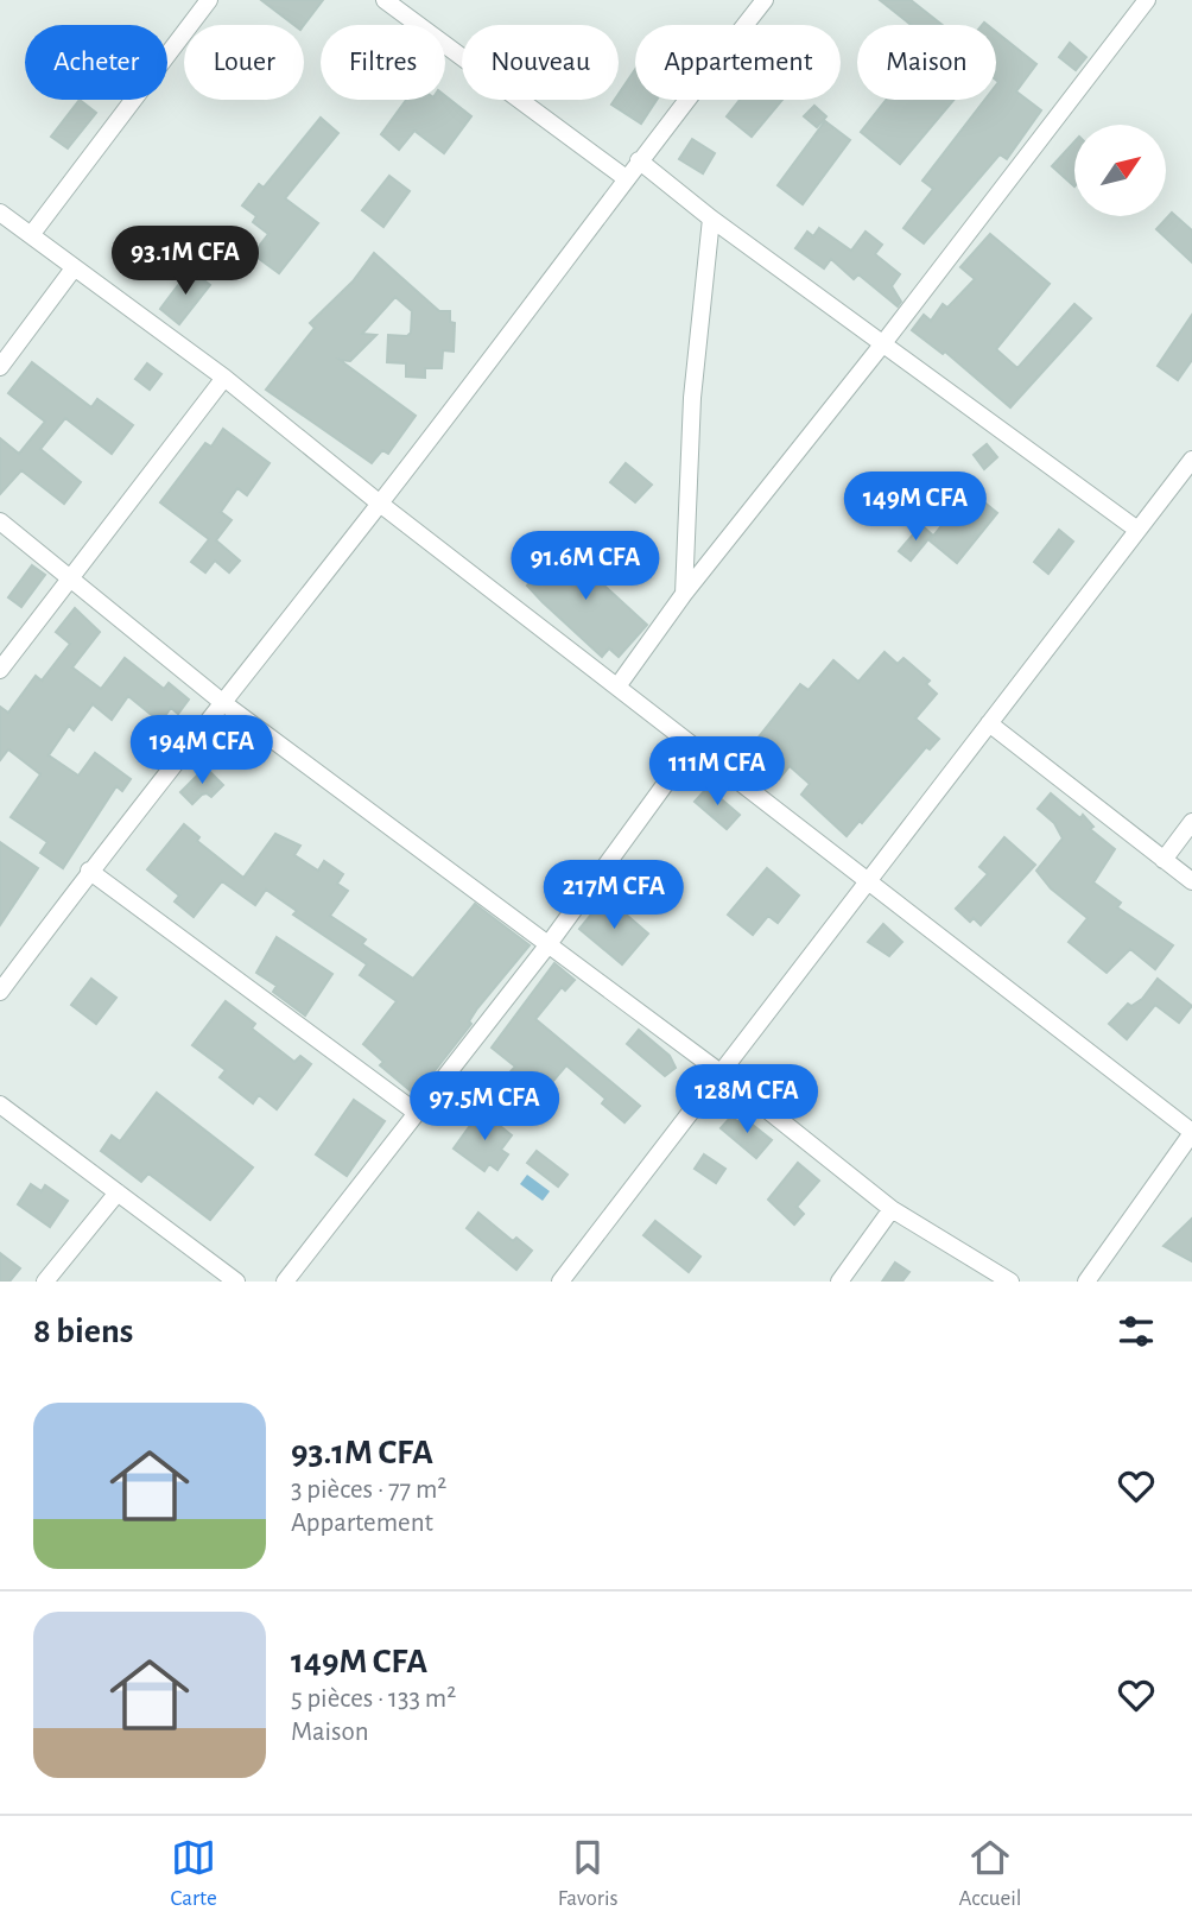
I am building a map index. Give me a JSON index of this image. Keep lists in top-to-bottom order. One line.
{"north":"top right","page":{"chip":["Acheter","Louer","Filtres","Nouveau","Appartement","Maison"],"price":["93.1M CFA","149M CFA","91.6M CFA","194M CFA","111M CFA","217M CFA","128M CFA","97.5M CFA"],"heading":"8 biens","list":[{"name":"93.1M CFA","note":"3 pièces · 77 m² · Appartement"},{"name":"149M CFA","note":"5 pièces · 133 m² · Maison"}],"tabs":["Carte","Favoris","Accueil"]}}
